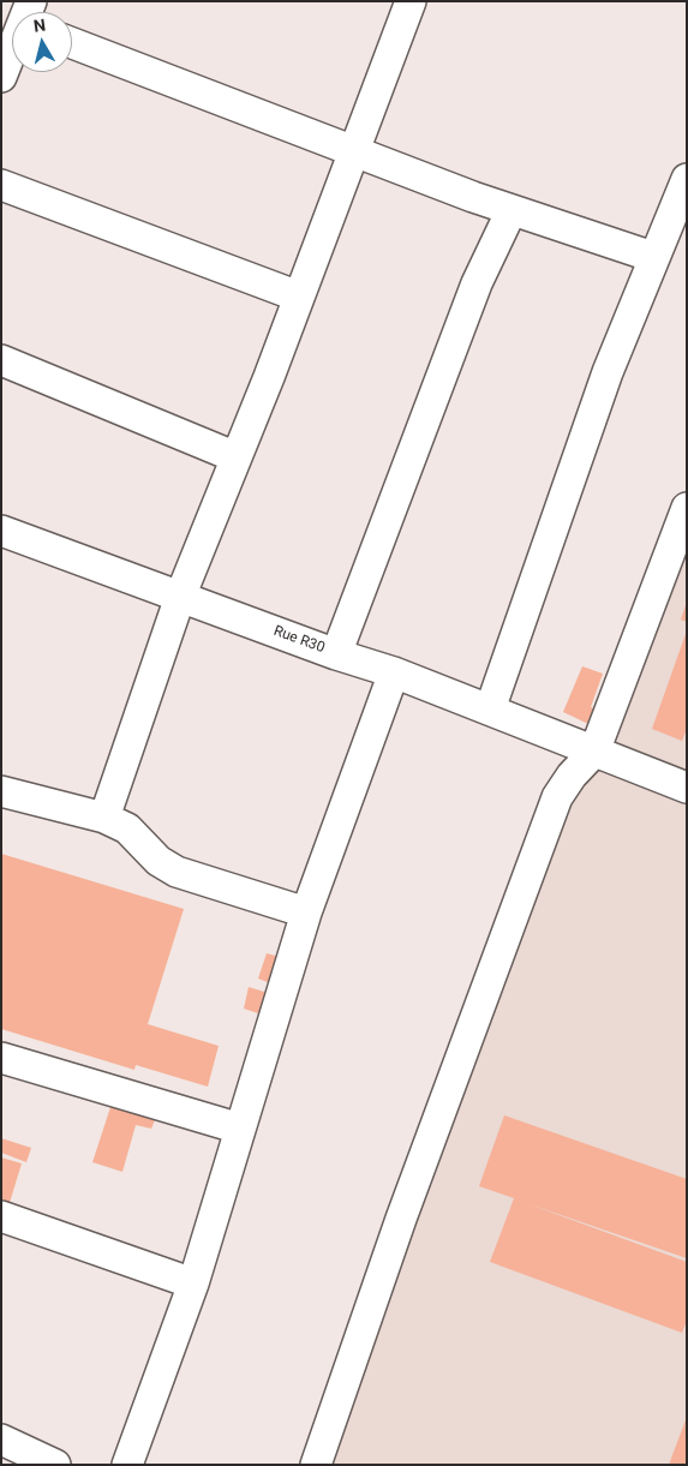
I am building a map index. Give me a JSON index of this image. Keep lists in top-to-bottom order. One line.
{"streets":{"street":["Rue R30"]},"north":"top"}
